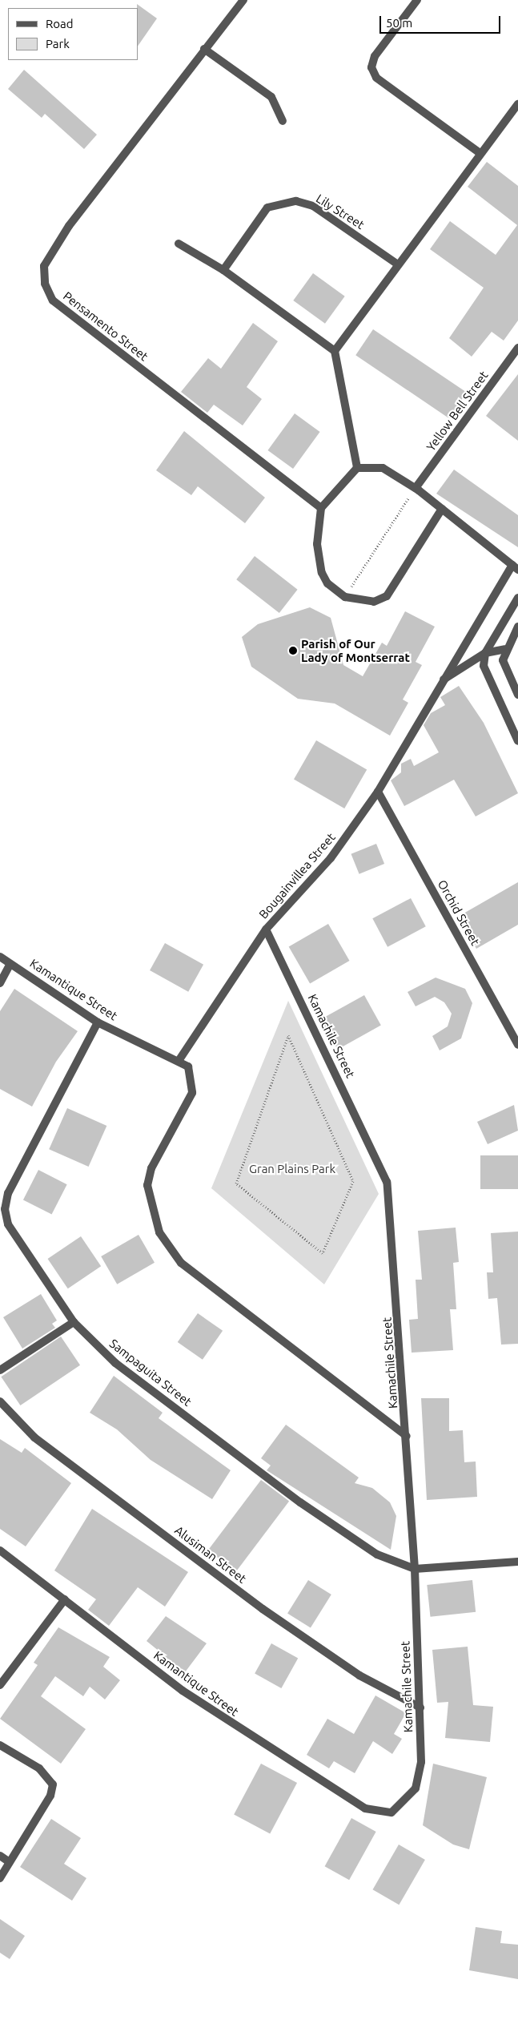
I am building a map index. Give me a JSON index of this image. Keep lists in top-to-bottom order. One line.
{"streets":{"street":["Lily Street","Pensamento Street","Yellow Bell Street","Bougainvillea Street","Orchid Street","Kamantique Street","Kamachile Street","Sampaguita Street","Alusiman Street"]},"crossings":[["Bougainvillea Street","Orchid Street"],["Bougainvillea Street","Kamantique Street"],["Bougainvillea Street","Kamachile Street"],["Kamantique Street","Kamachile Street"],["Kamantique Street","Sampaguita Street"],["Kamachile Street","Sampaguita Street"],["Kamachile Street","Alusiman Street"]],"parks":["Gran Plains Park"],"places":["Parish of Our Lady of Montserrat"],"legend":["Road","Park"],"scale_bar":"50 m"}
